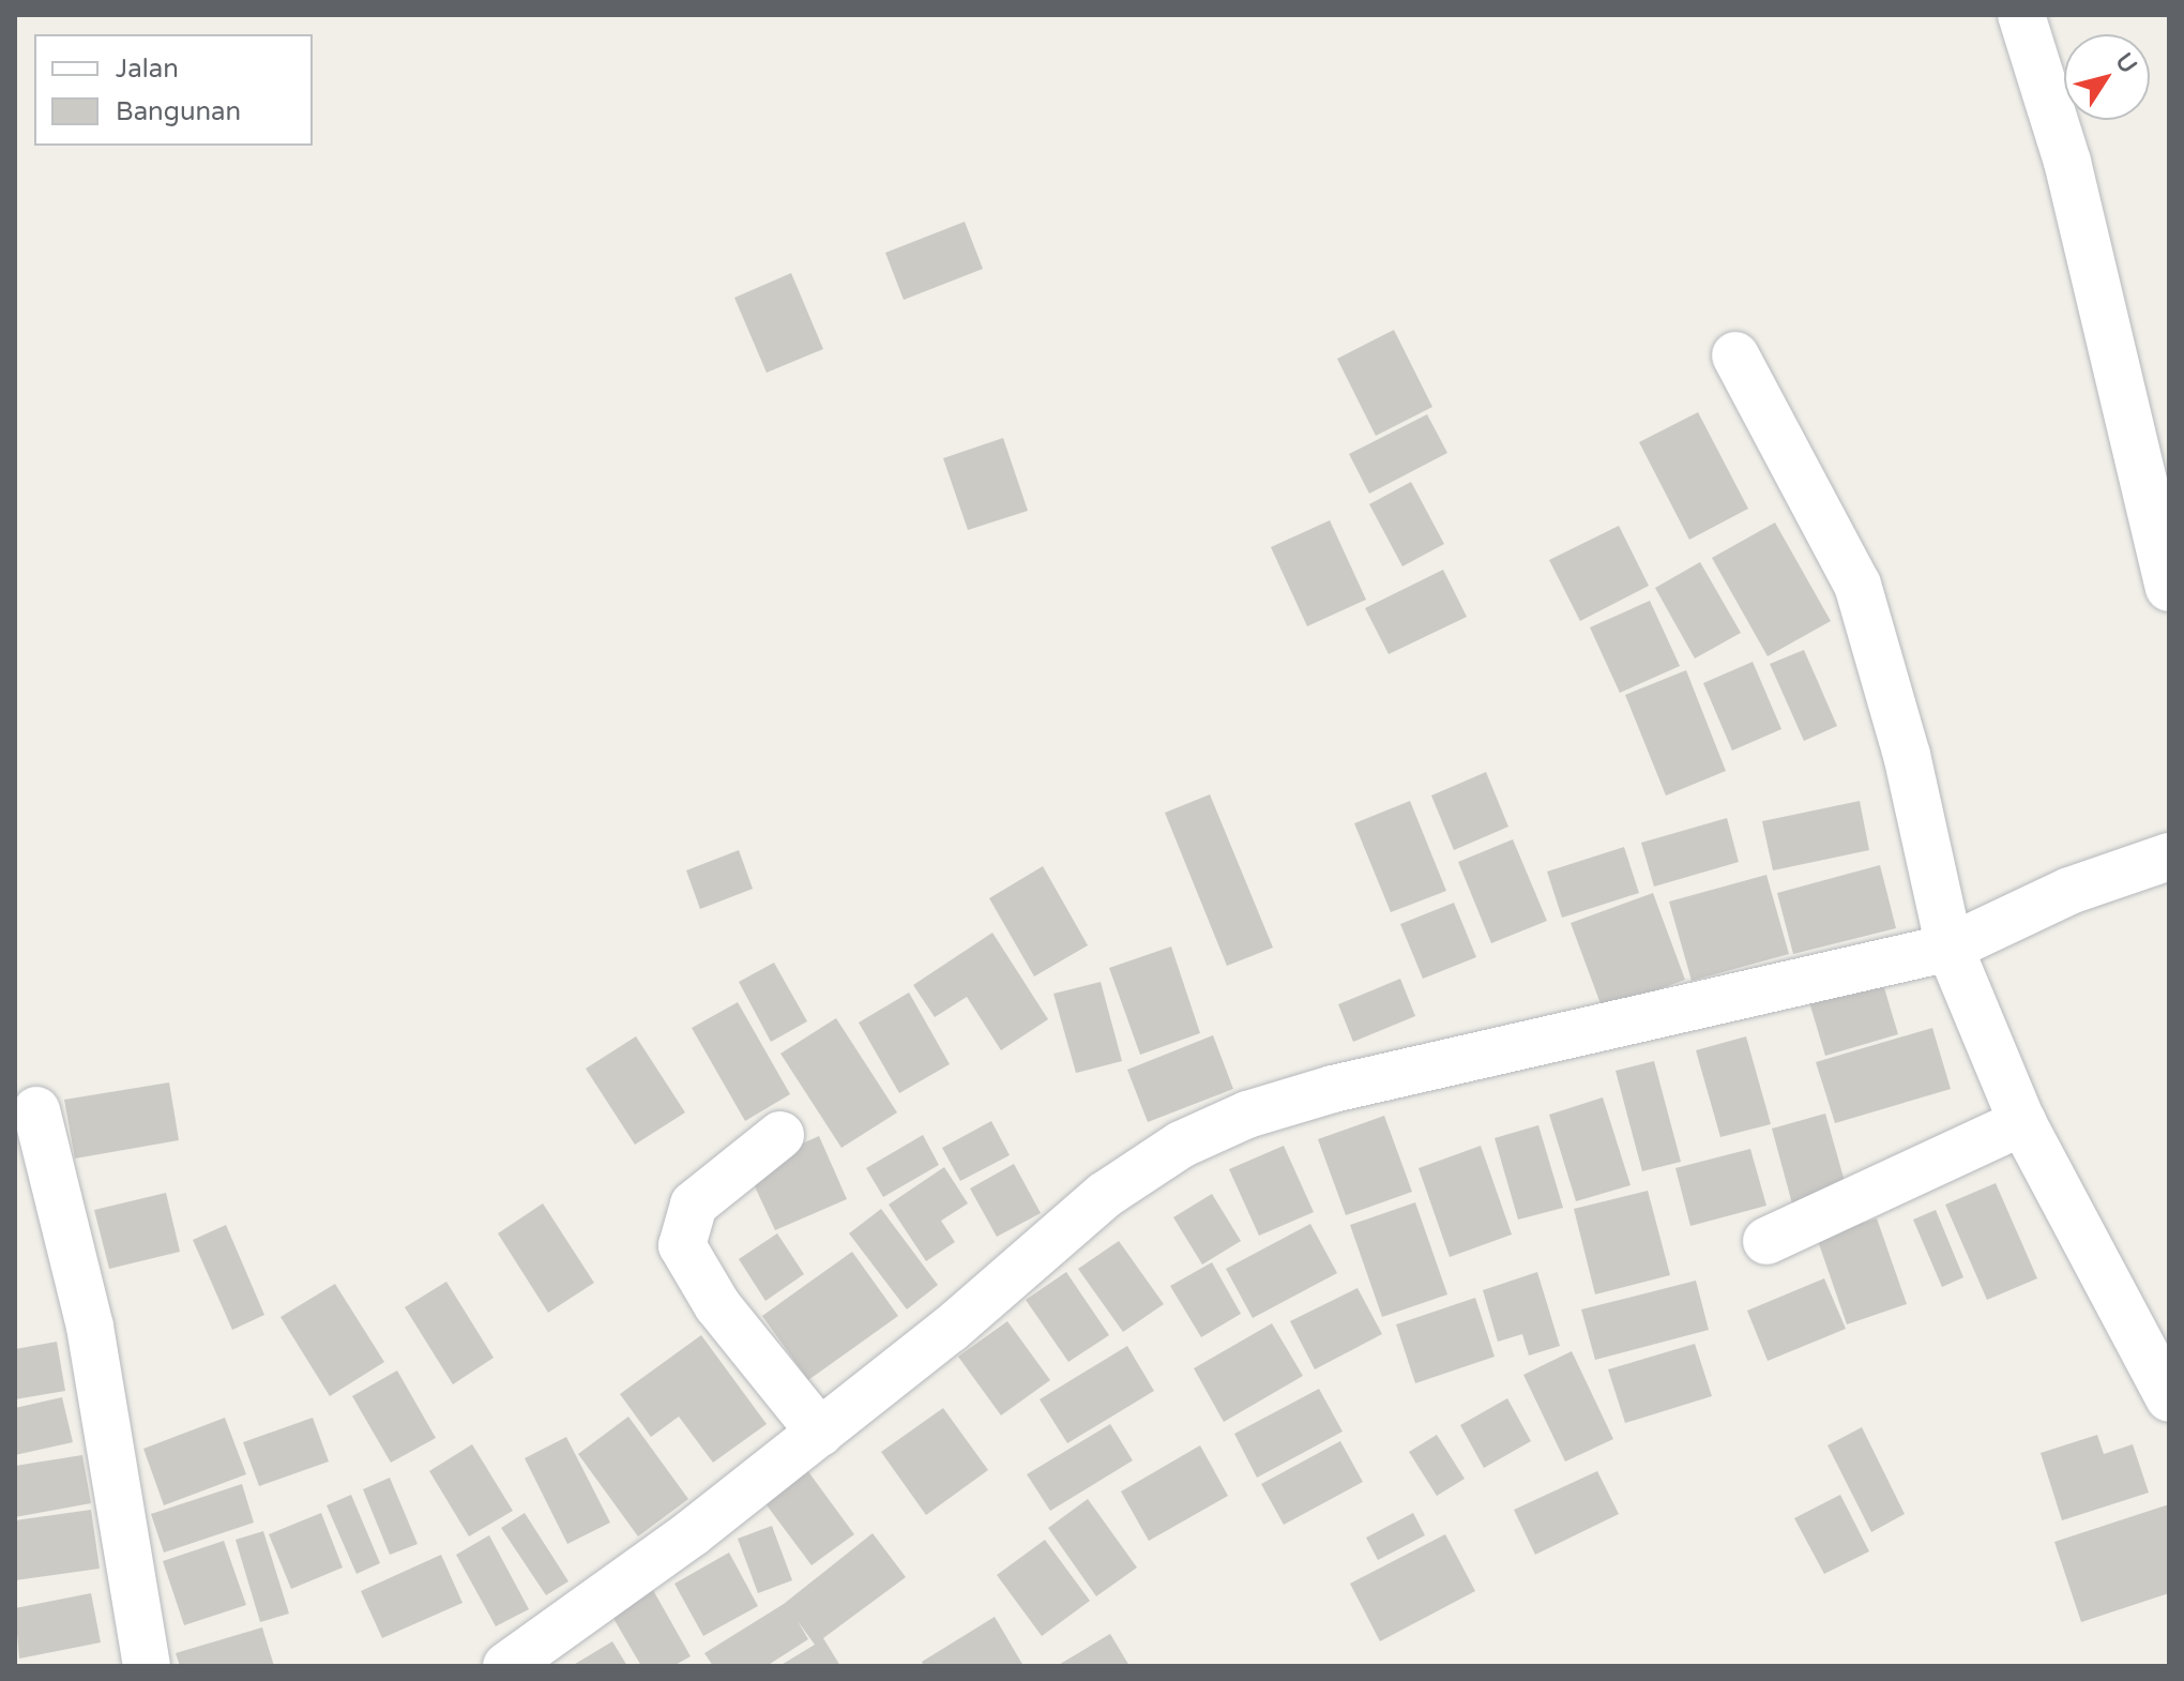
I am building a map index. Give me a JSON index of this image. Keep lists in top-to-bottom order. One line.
{"legend":["Jalan","Bangunan"],"north":"top right"}
